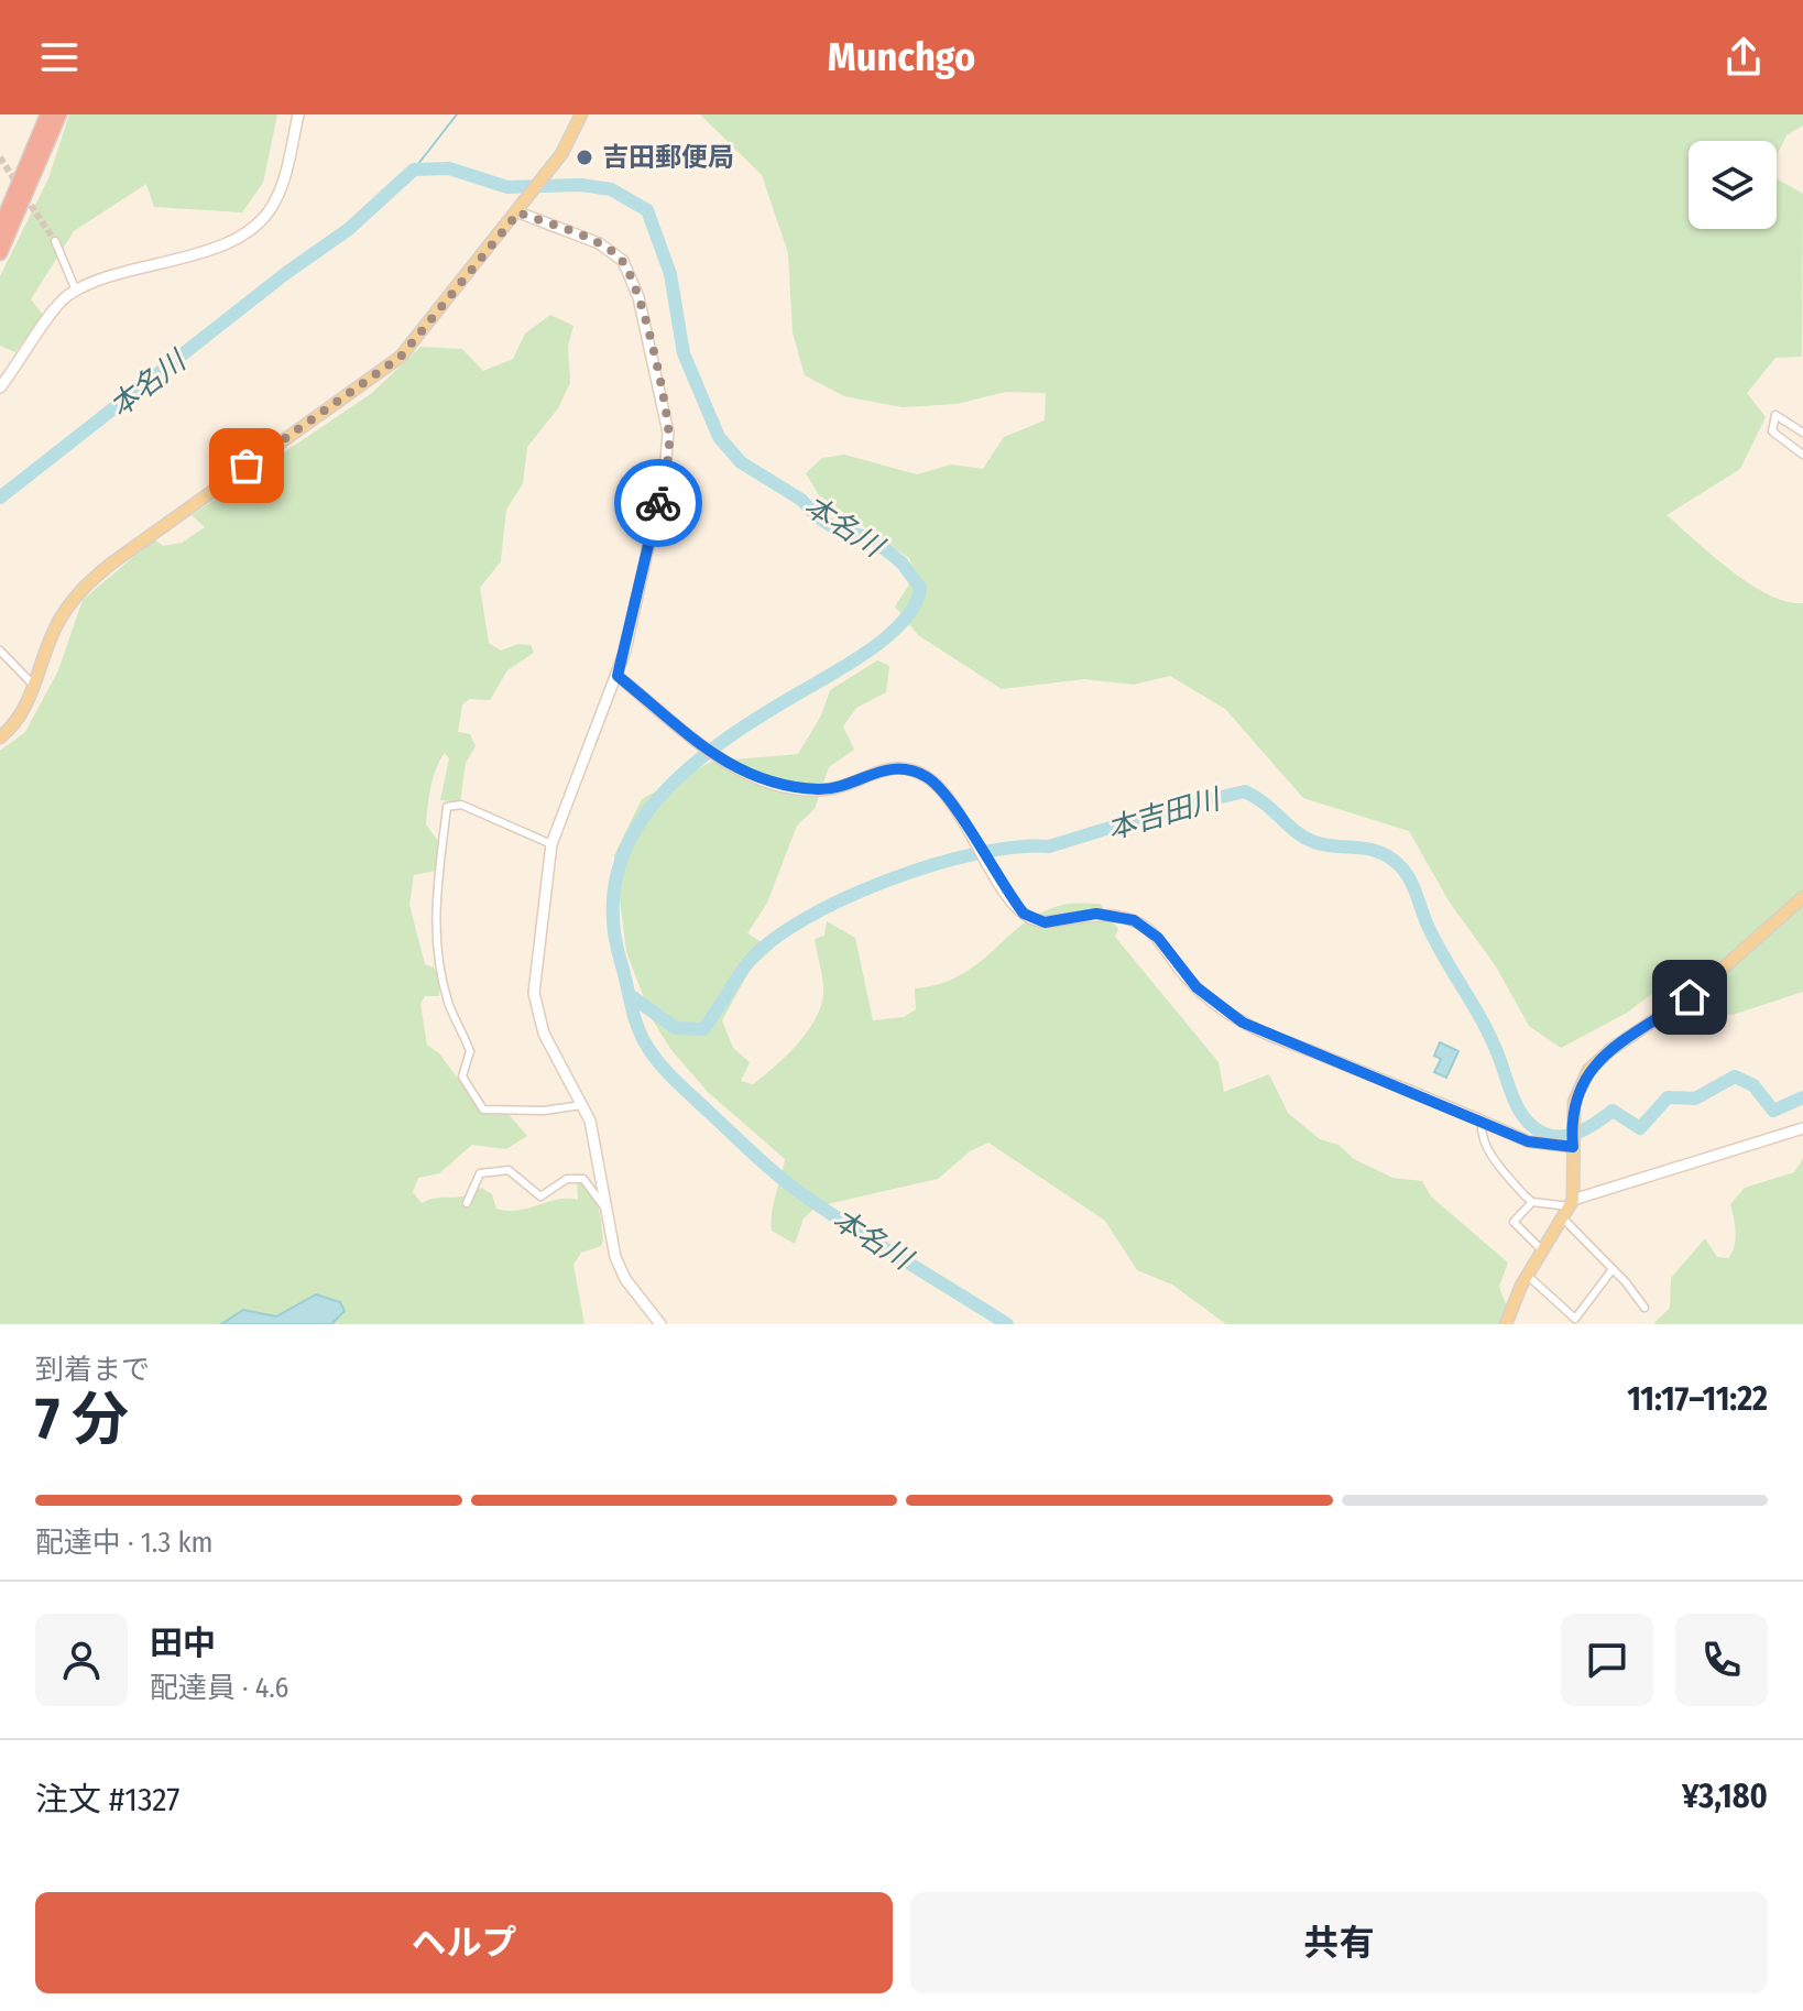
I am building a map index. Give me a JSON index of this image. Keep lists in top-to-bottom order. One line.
{"water":["本名川","本吉田川"],"places":["吉田郵便局"],"page":{"header":"Munchgo","heading":["7 分","到着まで","11:17–11:22"],"panel":["田中","配達員 · 4.6","注文 #1327","¥3,180"],"bar":"配達中 · 1.3 km","buttons":["ヘルプ","共有"]}}
